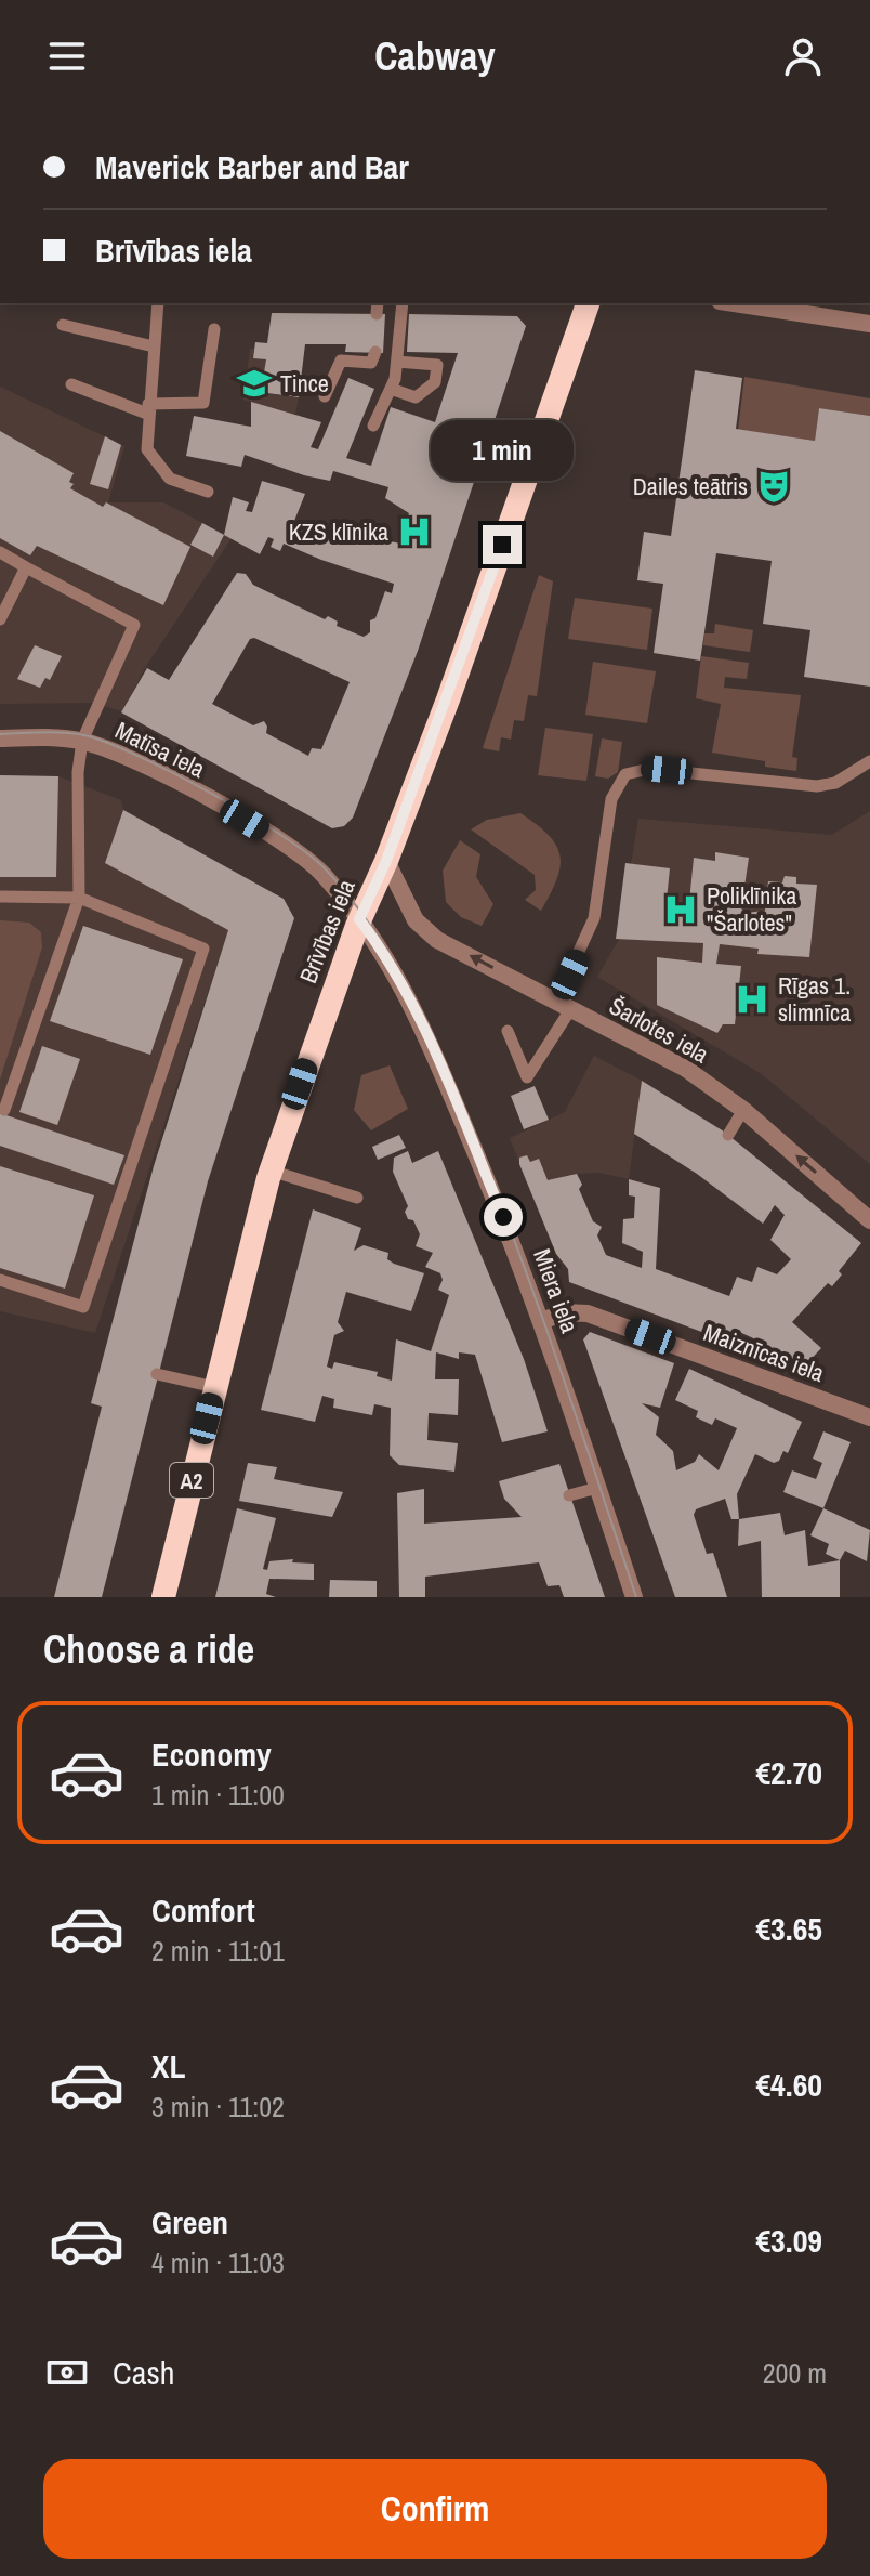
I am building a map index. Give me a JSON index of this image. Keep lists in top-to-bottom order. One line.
{"streets":{"highway":["Brīvības iela","A2"],"street":["Matīsa iela","Šarlotes iela","Miera iela","Maiznīcas iela"]},"crossings":[["Matīsa iela","Brīvības iela"],["Matīsa iela","Miera iela"],["Brīvības iela","Šarlotes iela"],["Brīvības iela","Miera iela"],["Miera iela","Maiznīcas iela"]],"one_way":["Šarlotes iela"],"places":{"school or university":["Tince"],"theatre":["Dailes teātris"],"hospital":["KZS klīnika","Poliklīnika \"Šarlotes\"","Rīgas 1. slimnīca"]},"page":{"header":"Cabway","banner":["Maverick Barber and Bar","Brīvības iela"],"bubble":"1 min","heading":"Choose a ride","list":[{"name":"Economy","note":"1 min · 11:00","value":"€2.70"},{"name":"Comfort","note":"2 min · 11:01","value":"€3.65"},{"name":"XL","note":"3 min · 11:02","value":"€4.60"},{"name":"Green","note":"4 min · 11:03","value":"€3.09"}],"pay":["Cash","200 m"],"buttons":"Confirm"}}
